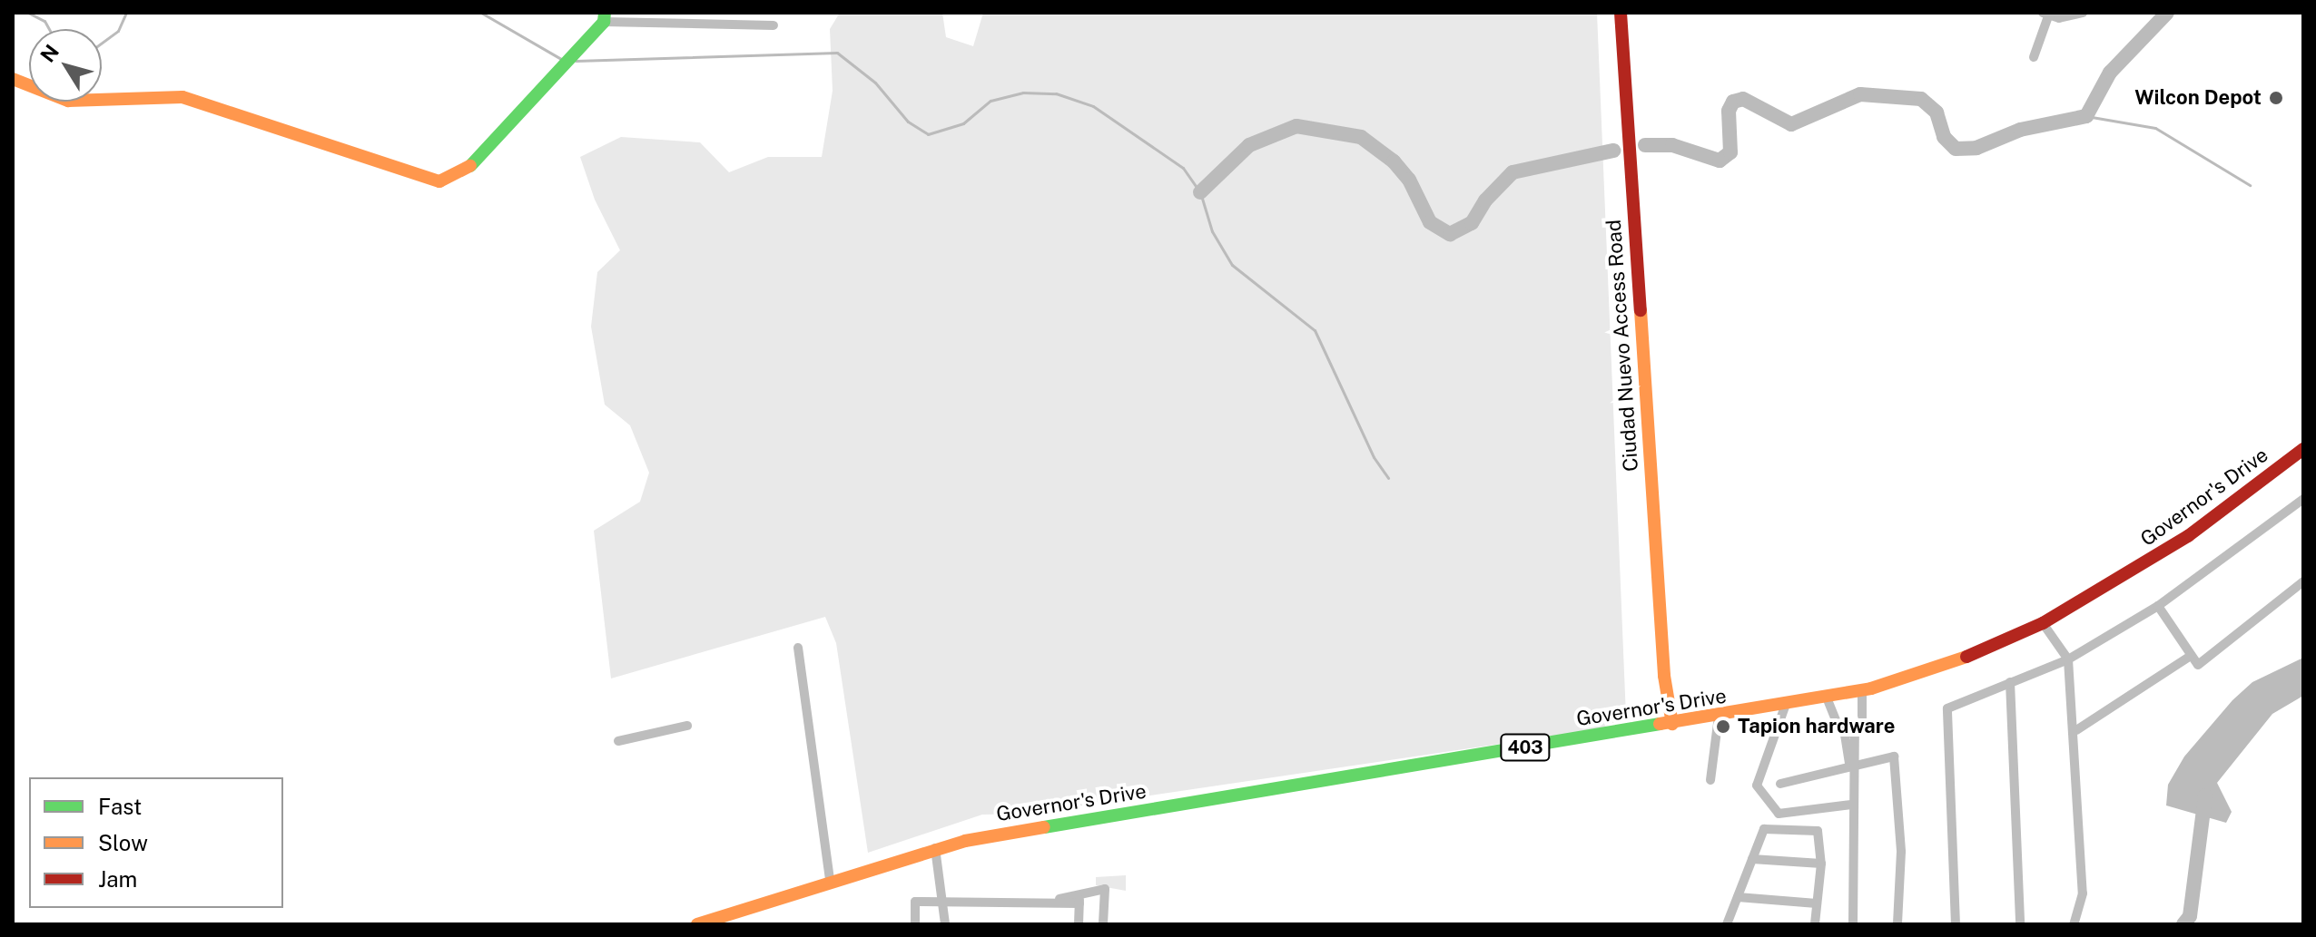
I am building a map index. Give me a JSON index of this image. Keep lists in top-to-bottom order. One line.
{"streets":{"main road":["Ciudad Nuevo Access Road","Governor's Drive","403"]},"crossings":[["Ciudad Nuevo Access Road","Governor's Drive"]],"places":["Wilcon Depot","Tapion hardware"],"legend":["Fast","Slow","Jam"],"north":"top left"}
